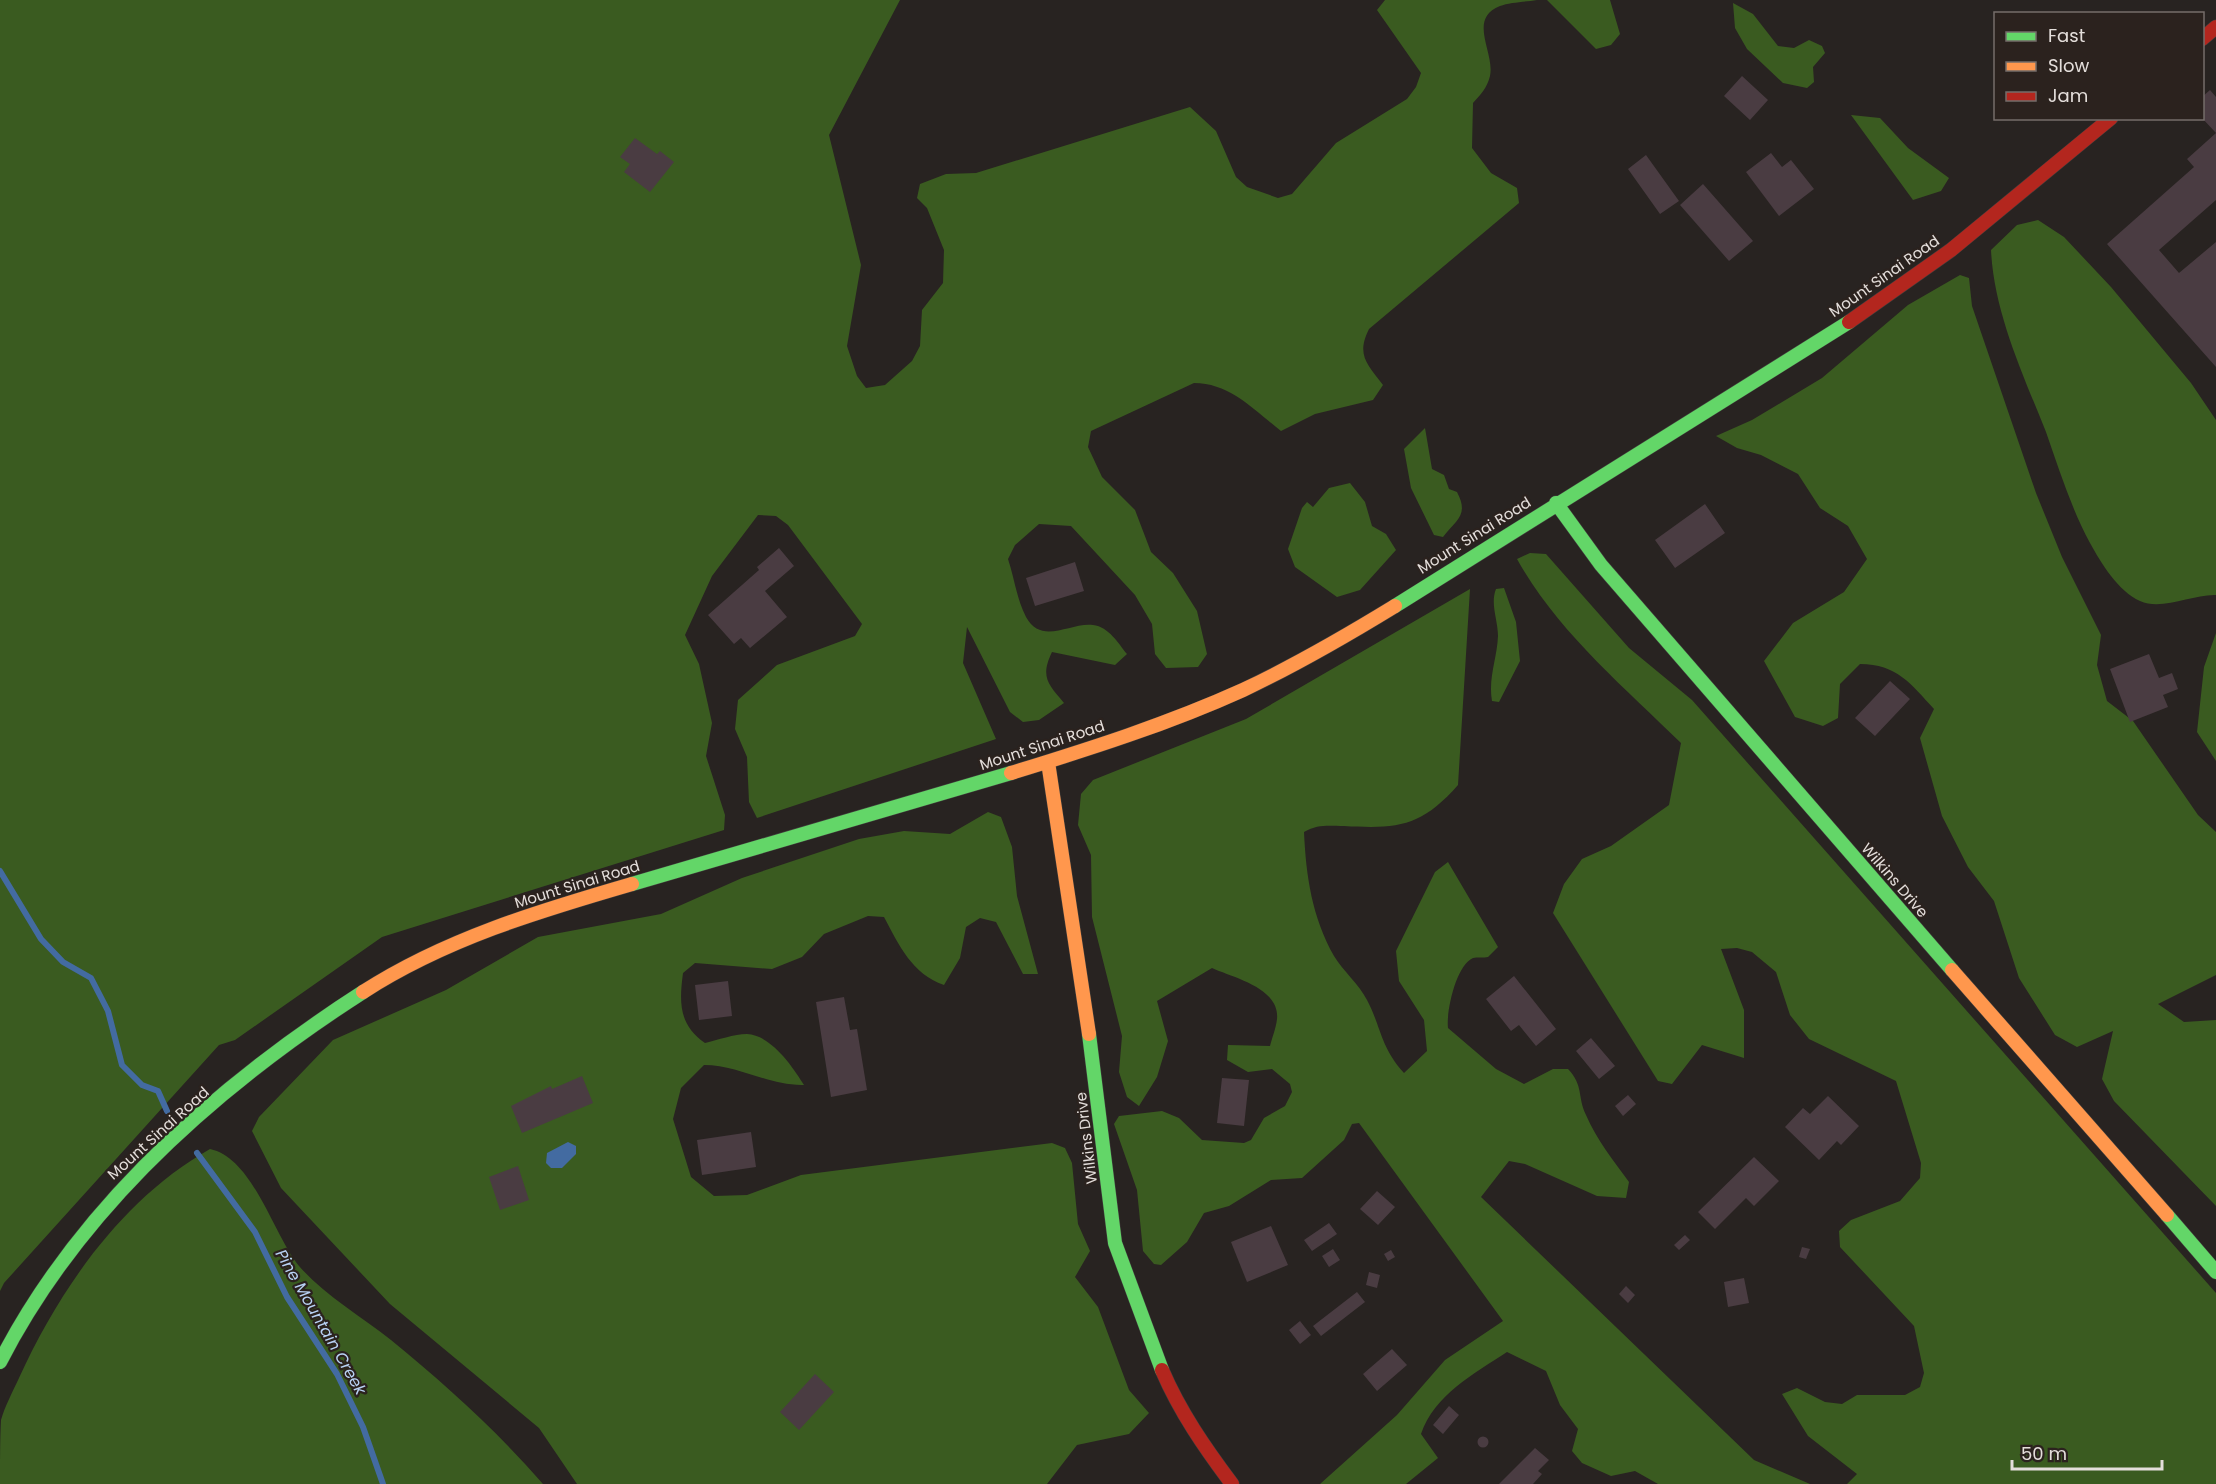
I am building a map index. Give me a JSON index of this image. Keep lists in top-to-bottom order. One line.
{"streets":{"street":["Mount Sinai Road","Wilkins Drive"]},"crossings":[["Mount Sinai Road","Wilkins Drive"]],"water":["Pine Mountain Creek"],"legend":["Fast","Slow","Jam"],"scale_bar":"50 m"}
